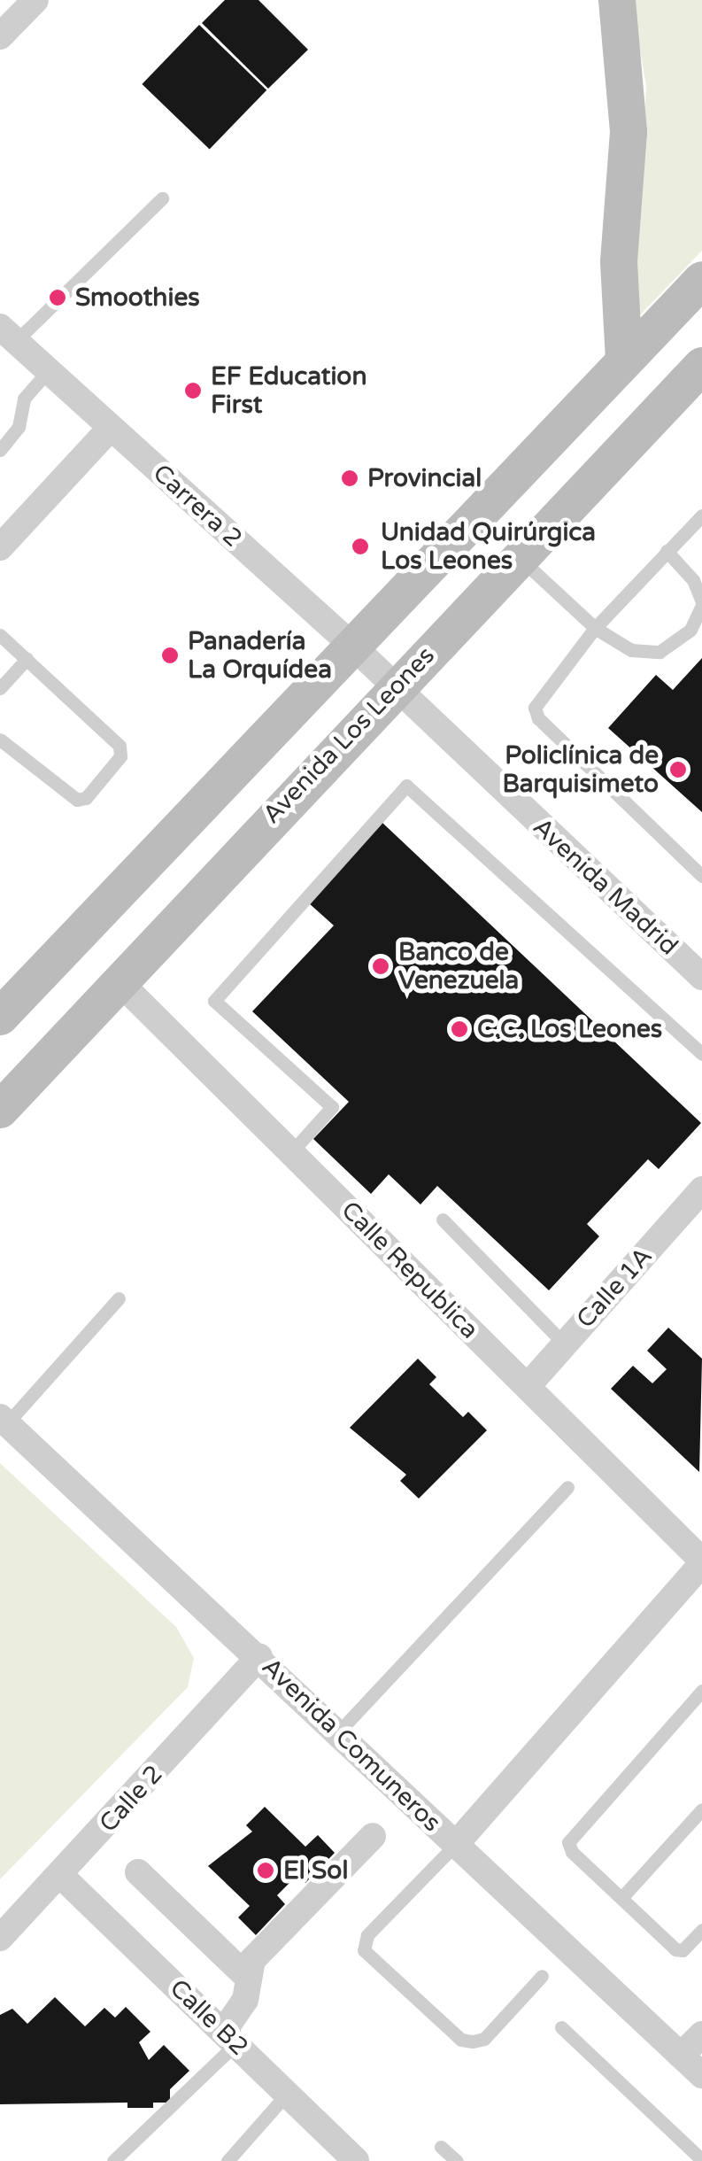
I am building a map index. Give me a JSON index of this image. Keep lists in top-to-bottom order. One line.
{"streets":{"street":["Carrera 2","Avenida Los Leones","Avenida Madrid","Calle Republica","Calle 1A","Avenida Comuneros","Calle 2","Calle B2"]},"crossings":[["Carrera 2","Avenida Los Leones"],["Carrera 2","Avenida Madrid"],["Avenida Los Leones","Avenida Madrid"],["Avenida Los Leones","Calle Republica"],["Calle Republica","Calle 1A"],["Avenida Comuneros","Calle 2"],["Calle 2","Calle B2"]],"places":["Smoothies","EF Education First","Provincial","Unidad Quirúrgica Los Leones","Panadería La Orquídea","Policlínica de Barquisimeto","Banco de Venezuela","C.C. Los Leones","El Sol"]}
